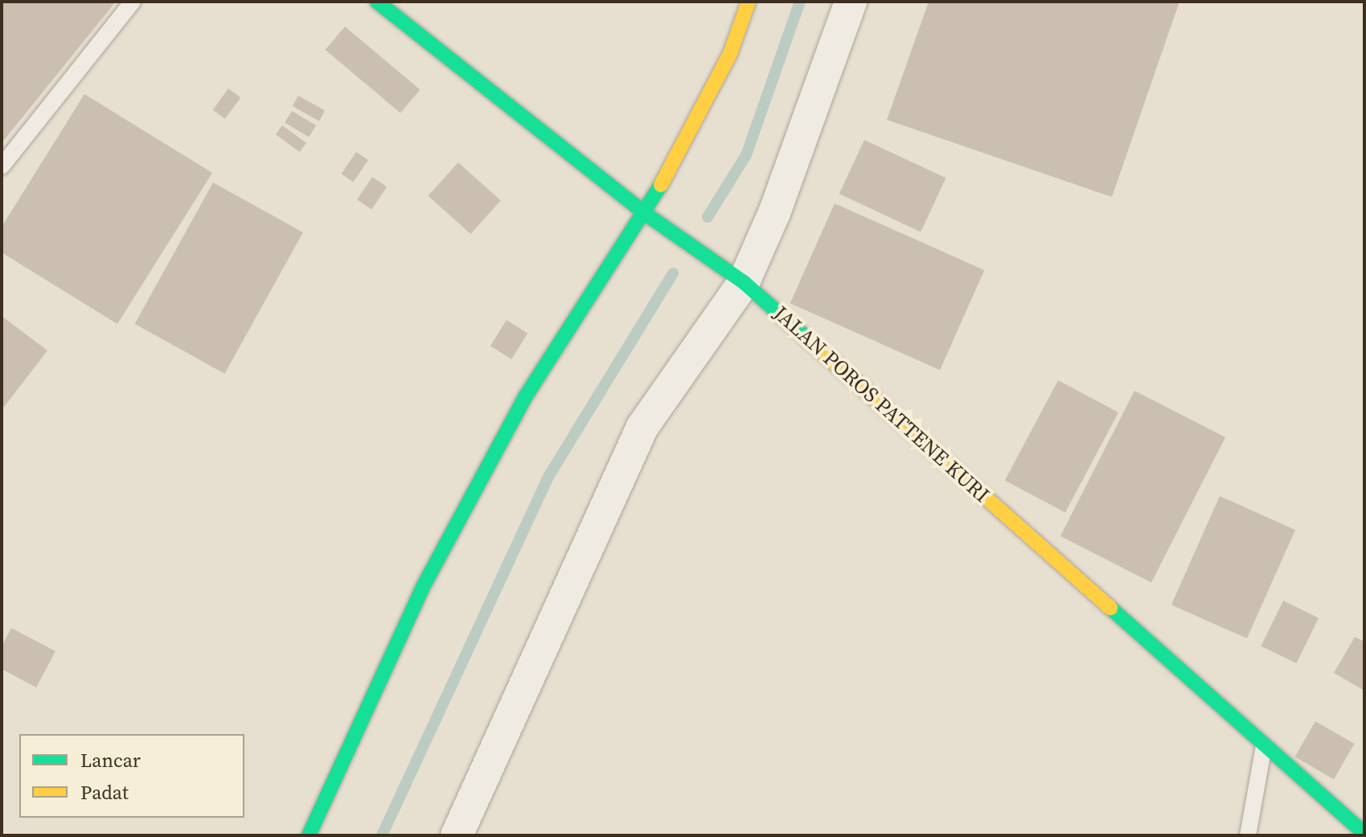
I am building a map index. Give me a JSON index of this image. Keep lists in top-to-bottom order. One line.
{"streets":{"street":["JALAN POROS PATTENE KURI"]},"legend":["Lancar","Padat"]}
